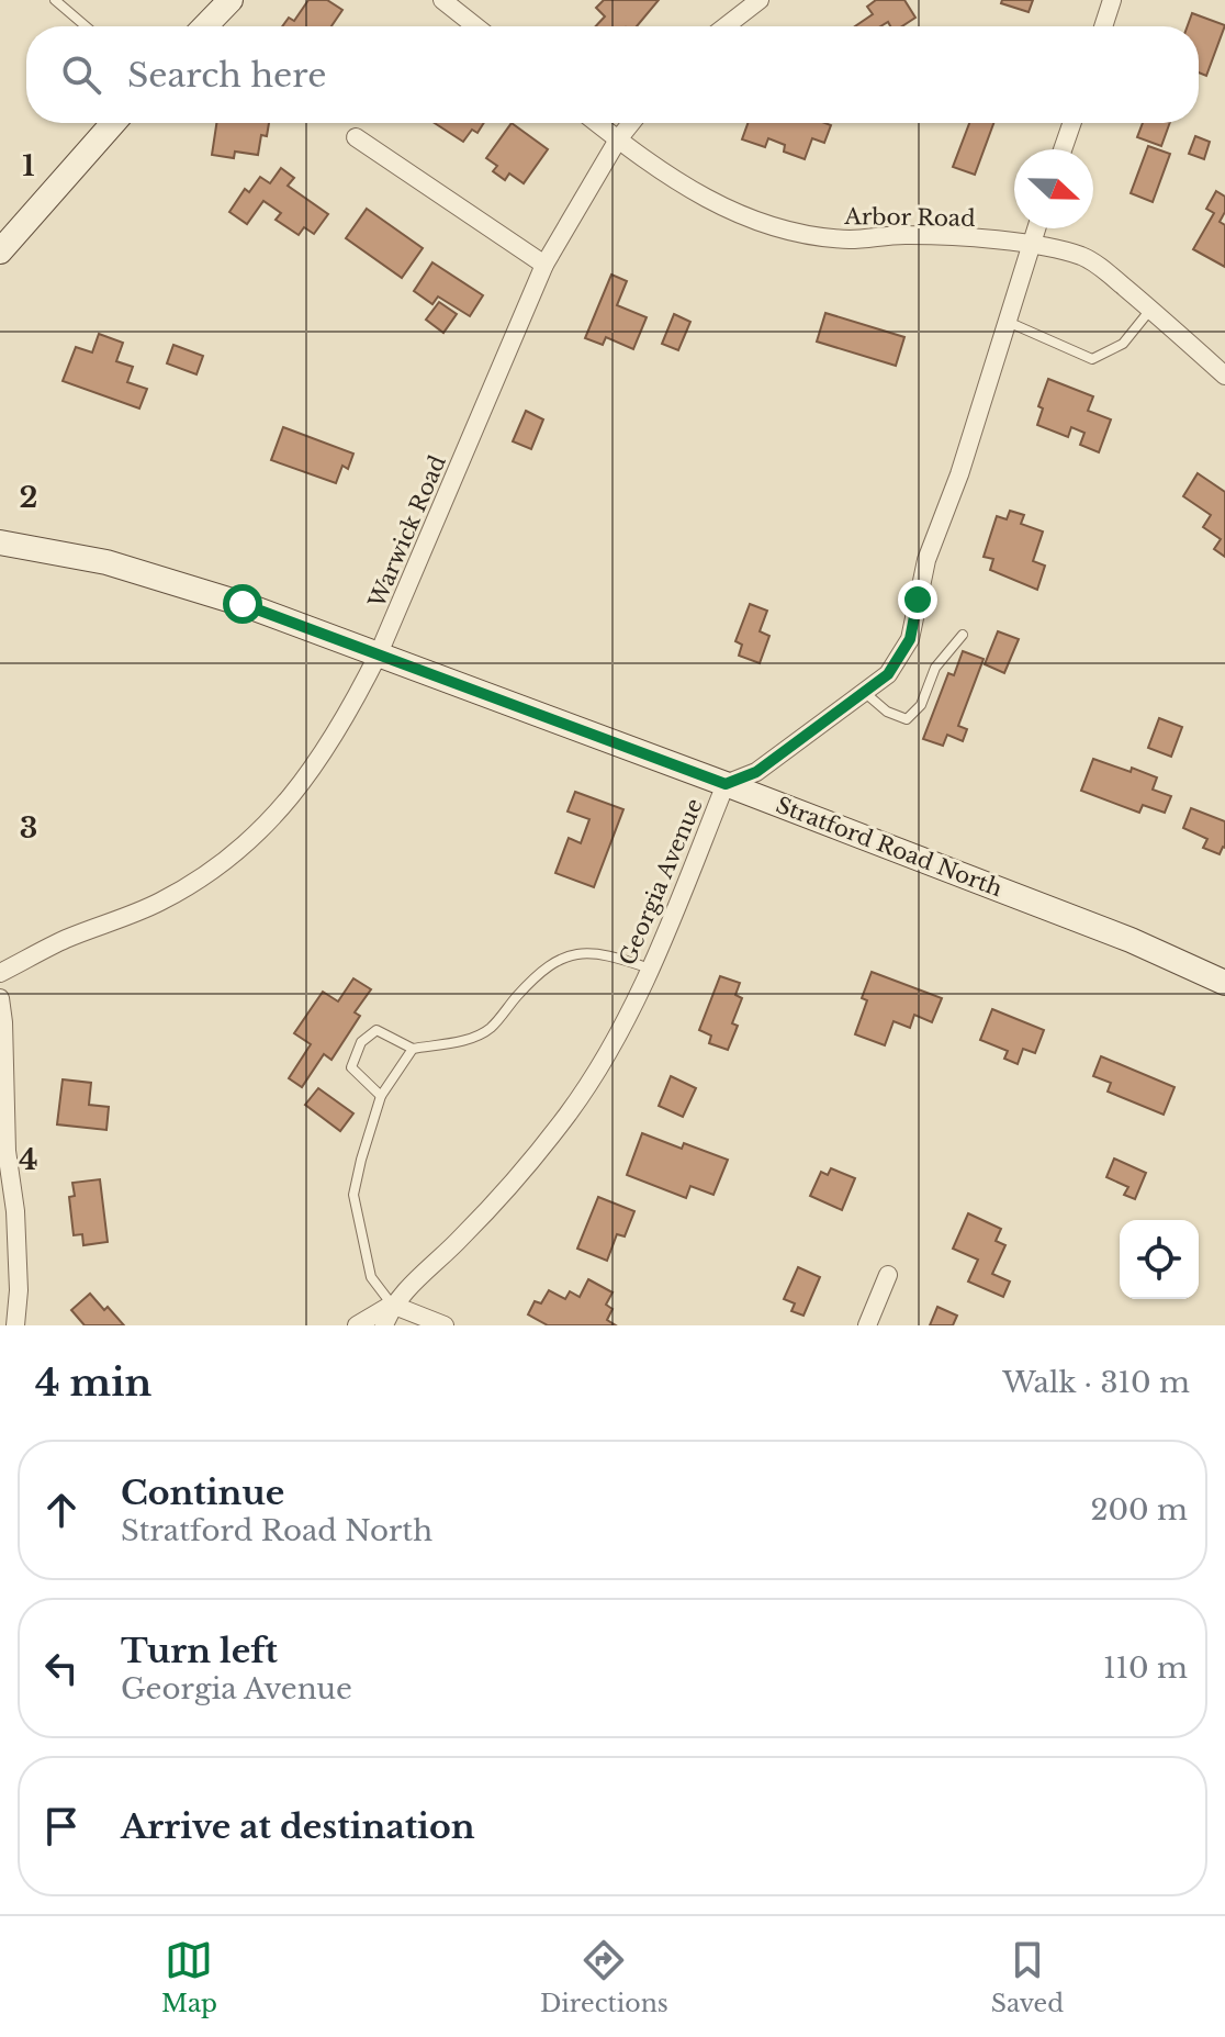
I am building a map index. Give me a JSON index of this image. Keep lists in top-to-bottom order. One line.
{"streets":{"main road":["Stratford Road North"],"street":["Arbor Road","Warwick Road","Georgia Avenue"]},"crossings":[["Arbor Road","Warwick Road"],["Arbor Road","Georgia Avenue"],["Warwick Road","Stratford Road North"],["Stratford Road North","Georgia Avenue"]],"north":"right","page":{"search":"Search here","heading":["4 min","Walk · 310 m"],"list":[["Continue","Stratford Road North","200 m"],["Turn left","Georgia Avenue","110 m"],"Arrive at destination"],"nav":["Map","Directions","Saved"]},"grid":{"rows":["1","2","3","4"]}}
